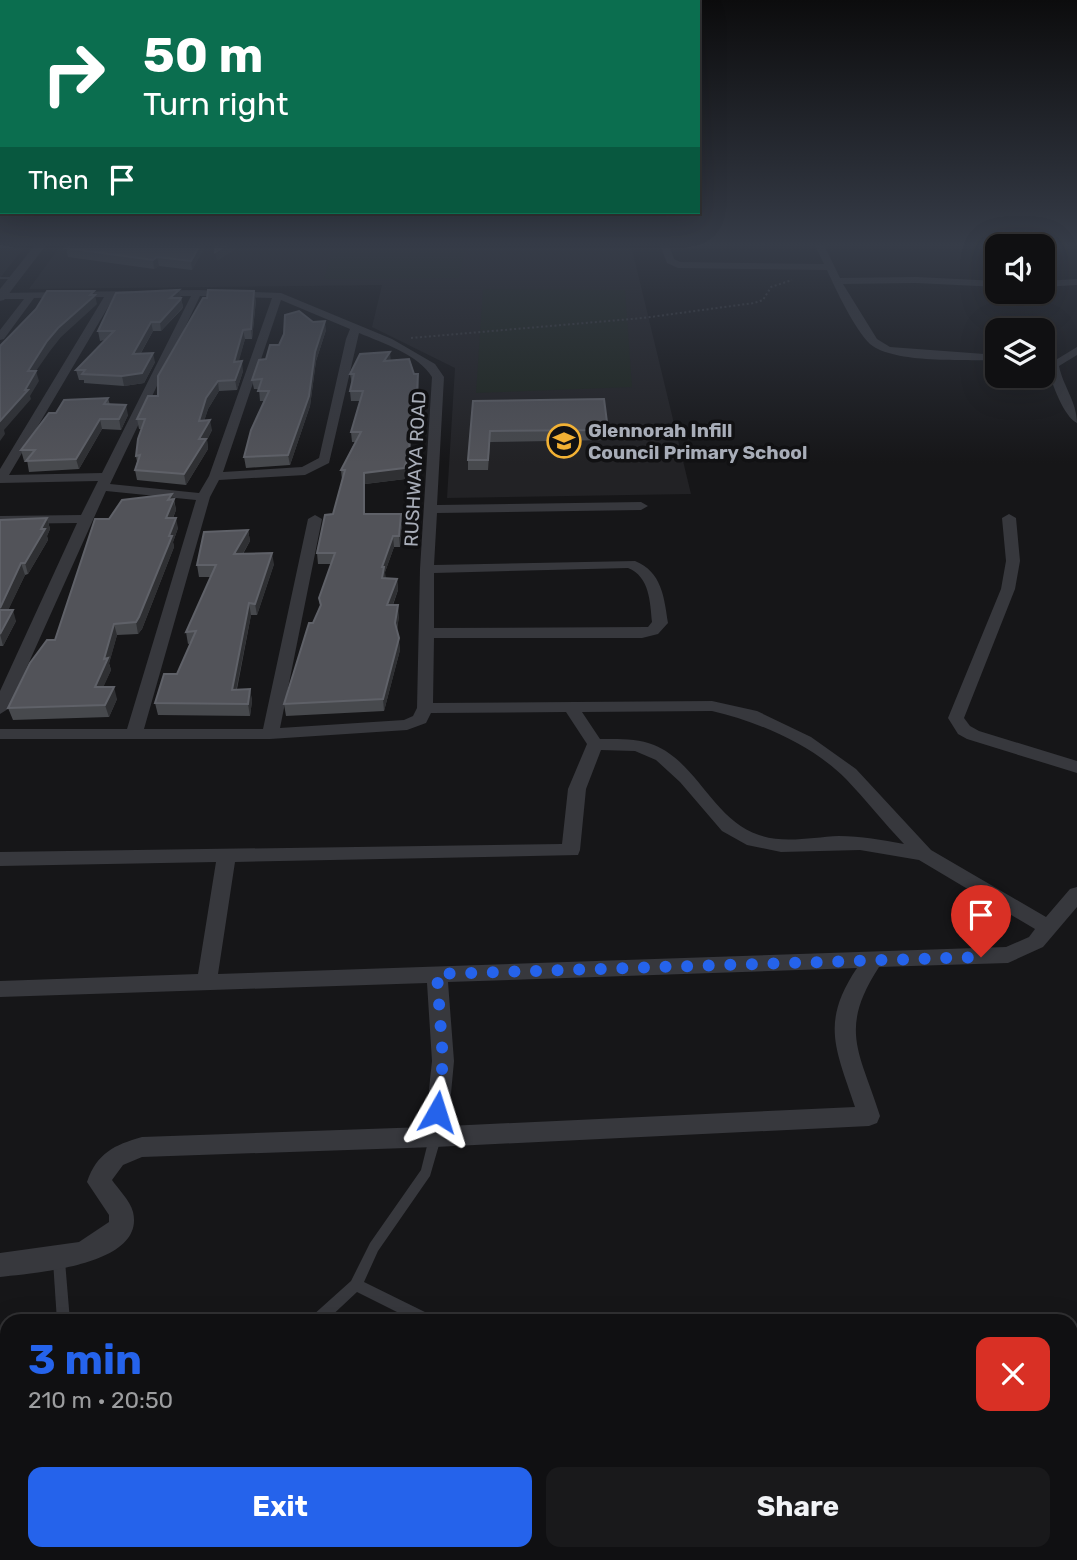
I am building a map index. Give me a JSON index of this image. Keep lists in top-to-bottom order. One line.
{"streets":{"street":["RUSHWAYA ROAD"]},"places":{"school or university":["Glennorah Infill Council Primary School"]},"page":{"turn":["50 m","Turn right"],"then":"Then","heading":["3 min","210 m · 20:50"],"buttons":["Exit","Share"]}}
